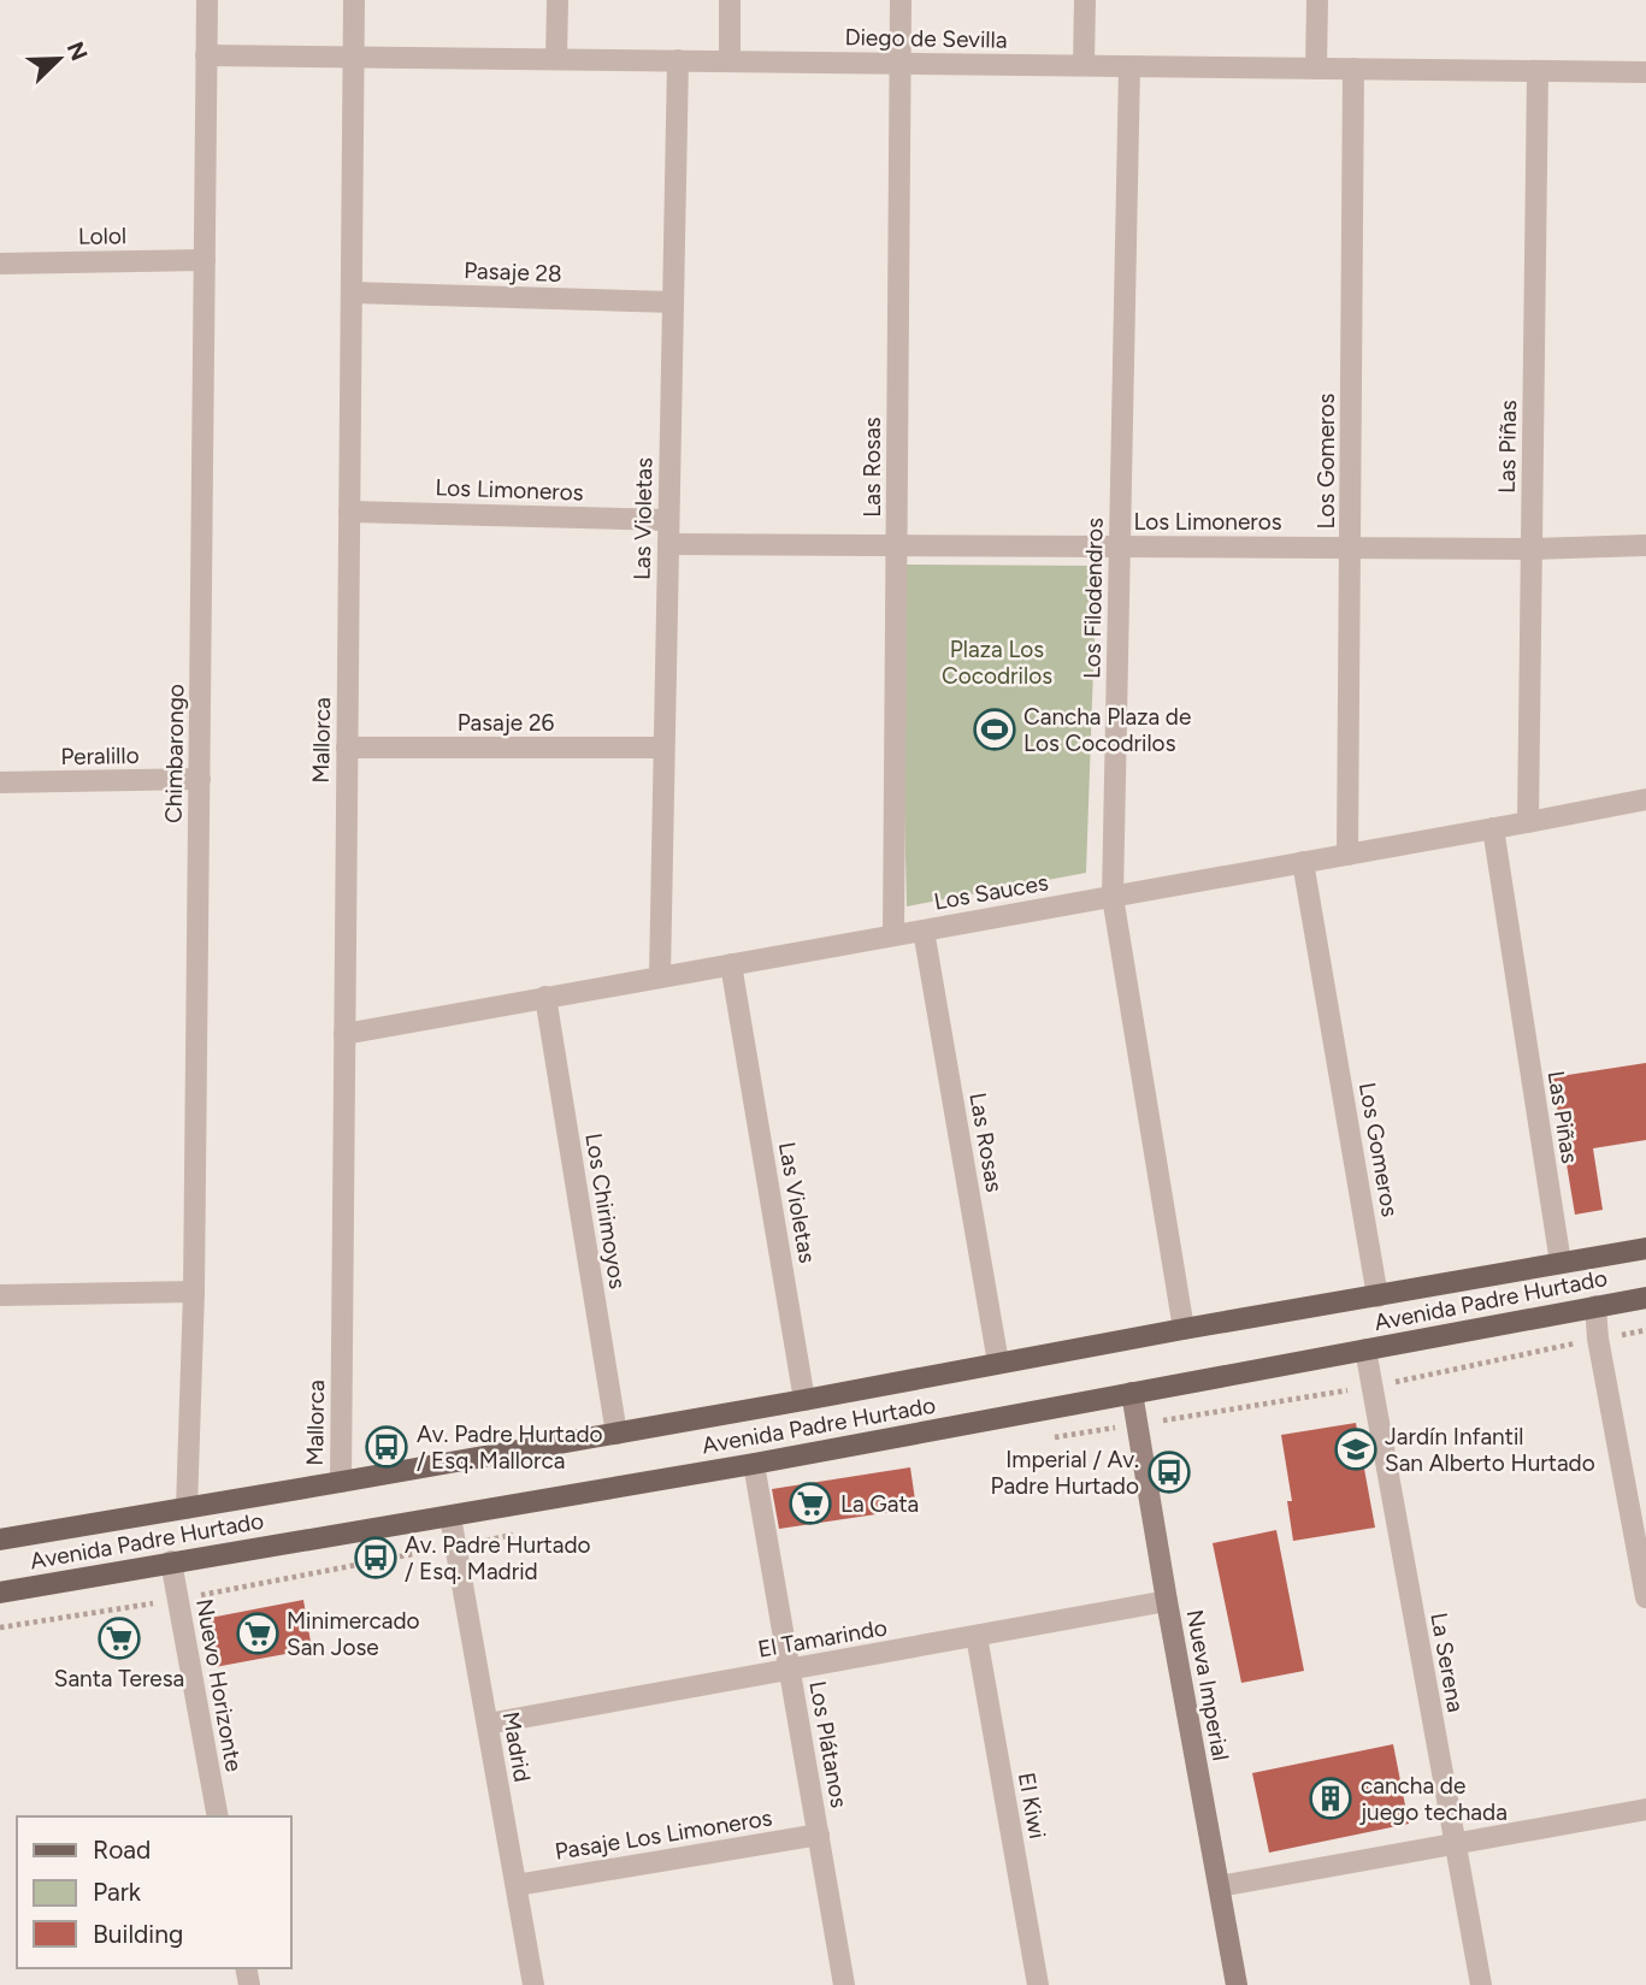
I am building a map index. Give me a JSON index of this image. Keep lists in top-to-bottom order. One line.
{"streets":{"main road":["Avenida Padre Hurtado"],"street":["Diego de Sevilla","Lolol","Pasaje 28","Las Piñas","Los Gomeros","Las Rosas","Los Limoneros","Las Violetas","Los Filodendros","Pasaje 26","Mallorca","Chimbarongo","Peralillo","Los Sauces","Los Chirimoyos","El Tamarindo","La Serena","Nuevo Horizonte","Nueva Imperial","Los Plátanos","Madrid","El Kiwi","Pasaje Los Limoneros"]},"crossings":[["Diego de Sevilla","Las Piñas"],["Diego de Sevilla","Los Gomeros"],["Diego de Sevilla","Las Rosas"],["Diego de Sevilla","Las Violetas"],["Diego de Sevilla","Los Filodendros"],["Diego de Sevilla","Mallorca"],["Diego de Sevilla","Chimbarongo"],["Lolol","Chimbarongo"],["Pasaje 28","Las Violetas"],["Pasaje 28","Mallorca"],["Las Piñas","Los Limoneros"],["Las Piñas","Los Sauces"],["Las Piñas","Avenida Padre Hurtado"],["Los Gomeros","Los Limoneros"],["Los Gomeros","Los Sauces"],["Los Gomeros","Avenida Padre Hurtado"],["Las Rosas","Los Limoneros"],["Las Rosas","Los Sauces"],["Las Rosas","Avenida Padre Hurtado"],["Los Limoneros","Las Violetas"],["Los Limoneros","Los Filodendros"],["Los Limoneros","Mallorca"],["Las Violetas","Pasaje 26"],["Las Violetas","Los Sauces"],["Las Violetas","Avenida Padre Hurtado"],["Los Filodendros","Los Sauces"],["Los Filodendros","Avenida Padre Hurtado"],["Pasaje 26","Mallorca"],["Mallorca","Los Sauces"],["Mallorca","Avenida Padre Hurtado"],["Chimbarongo","Peralillo"],["Chimbarongo","Avenida Padre Hurtado"],["Los Sauces","Los Chirimoyos"],["Los Chirimoyos","Avenida Padre Hurtado"],["Avenida Padre Hurtado","La Serena"],["Avenida Padre Hurtado","Nuevo Horizonte"],["Avenida Padre Hurtado","Nueva Imperial"],["Avenida Padre Hurtado","Los Plátanos"],["Avenida Padre Hurtado","Madrid"],["El Tamarindo","Nueva Imperial"],["El Tamarindo","Los Plátanos"],["El Tamarindo","Madrid"],["El Tamarindo","El Kiwi"],["Los Plátanos","Pasaje Los Limoneros"],["Madrid","Pasaje Los Limoneros"]],"parks":["Plaza Los Cocodrilos"],"places":{"sports":["Cancha Plaza de Los Cocodrilos"],"bus stop":["Av. Padre Hurtado / Esq. Mallorca","Imperial / Av. Padre Hurtado","Av. Padre Hurtado / Esq. Madrid"],"school or university":["Jardín Infantil San Alberto Hurtado"],"supermarket":["La Gata","Minimercado San Jose","Santa Teresa"],"building":["cancha de juego techada"]},"legend":["Road","Park","Building"],"north":"top right"}
